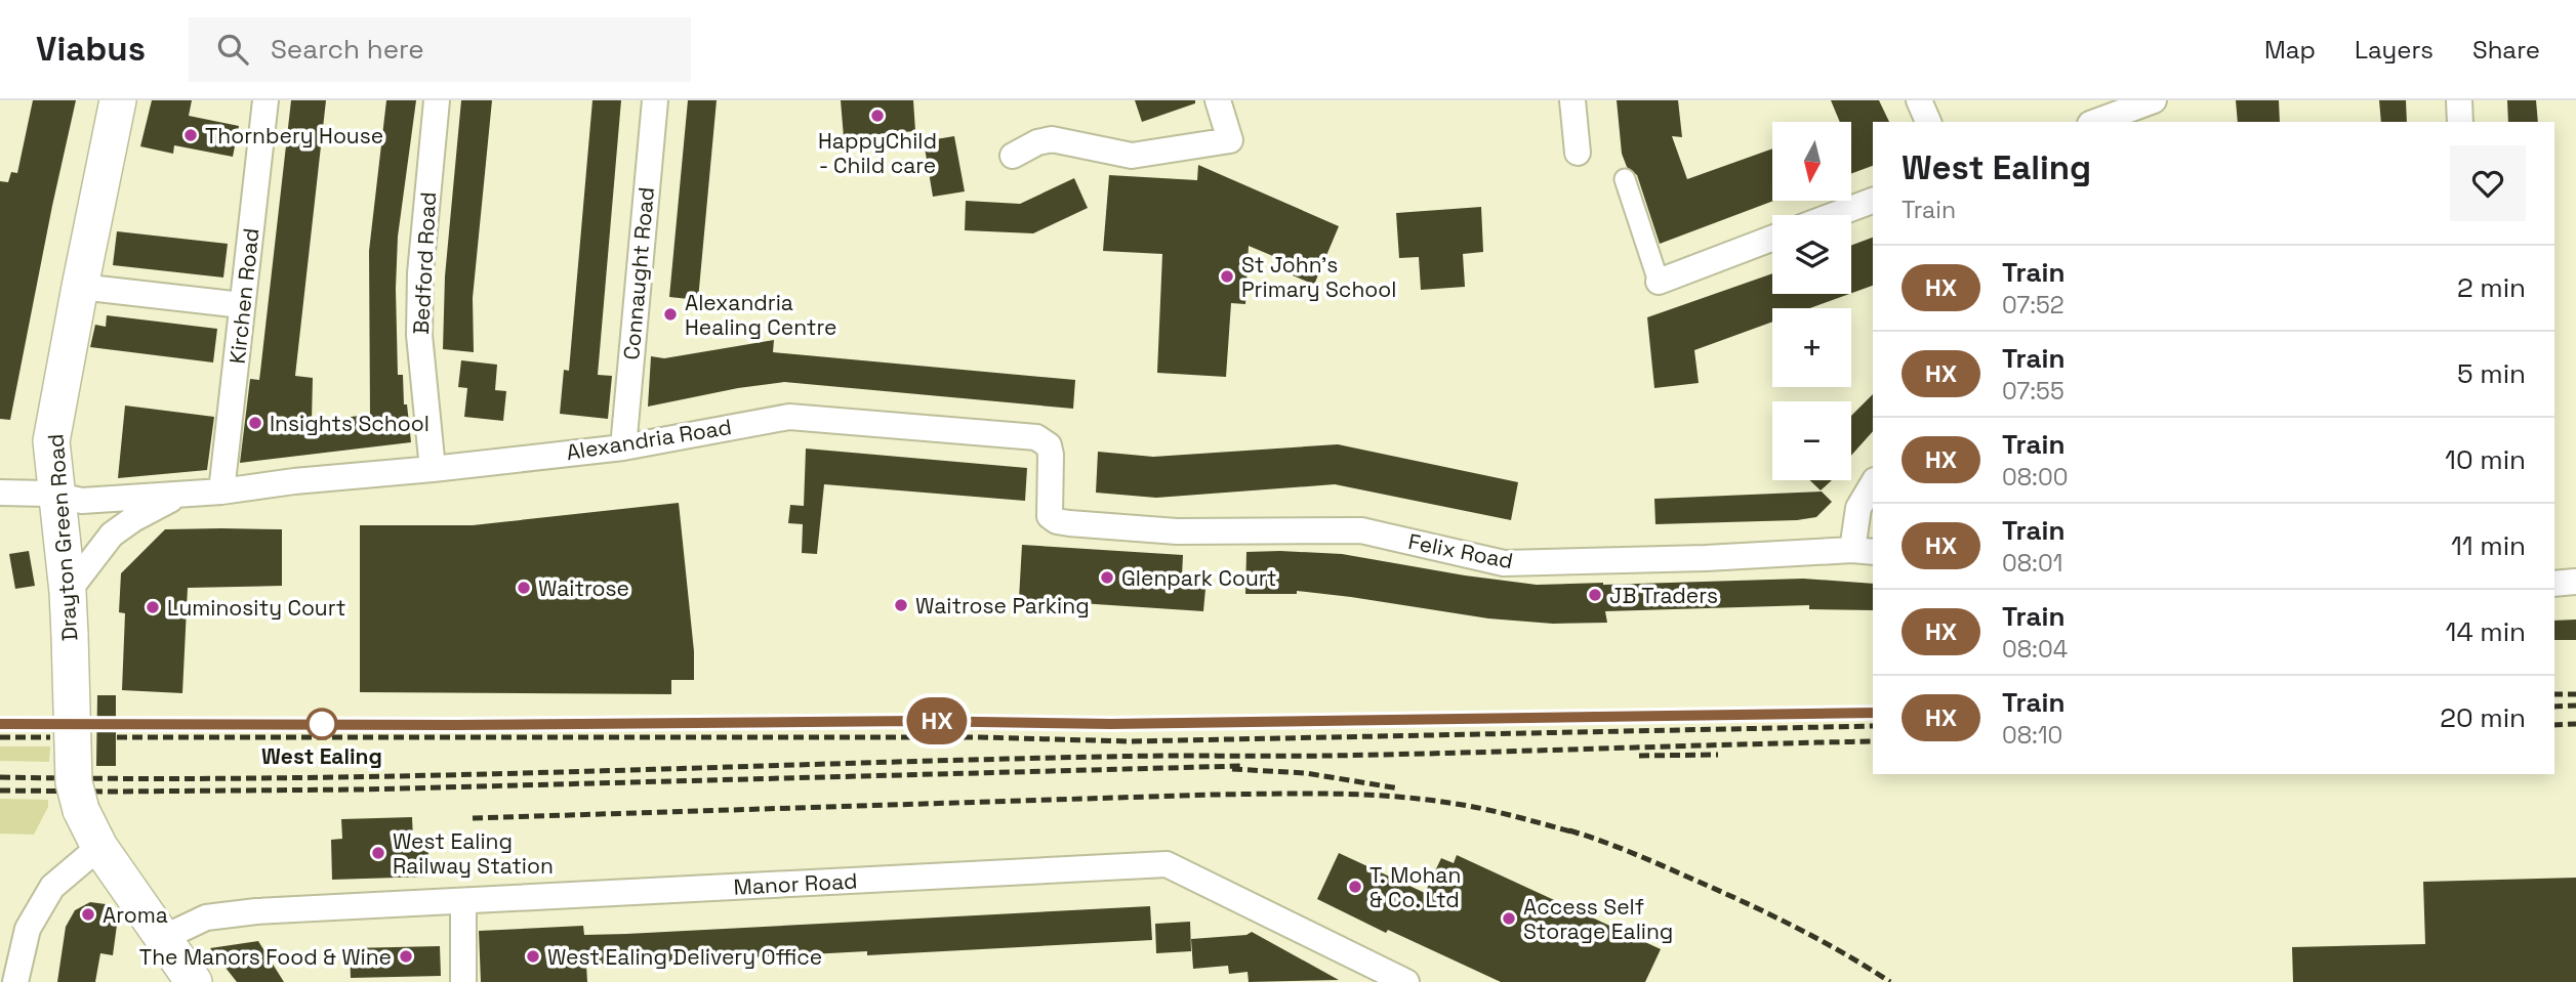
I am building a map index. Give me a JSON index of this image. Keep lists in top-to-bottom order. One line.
{"streets":{"main road":["Drayton Green Road"],"street":["Bedford Road","Connaught Road","Kirchen Road","Alexandria Road","Felix Road","Manor Road"]},"crossings":[["Bedford Road","Alexandria Road"],["Connaught Road","Alexandria Road"],["Kirchen Road","Alexandria Road"],["Alexandria Road","Drayton Green Road"],["Alexandria Road","Felix Road"],["Drayton Green Road","Manor Road"]],"places":["HappyChild - Child care","Thornbery House","St John's Primary School","Alexandria Healing Centre","Insights School","Glenpark Court","Waitrose","JB Traders","Waitrose Parking","Luminosity Court","West Ealing","West Ealing Railway Station","T. Mohan & Co. Ltd","Aroma","Access Self Storage Ealing","The Manors Food & Wine","West Ealing Delivery Office"],"north":"bottom","page":{"header":"Viabus","search":"Search here","nav":["Map","Layers","Share"],"on_map":"HX","map_buttons":["+","−"],"heading":["West Ealing","Train"],"list":[{"mark":"HX","name":"Train","note":"07:52","value":"2 min"},{"mark":"HX","name":"Train","note":"07:55","value":"5 min"},{"mark":"HX","name":"Train","note":"08:00","value":"10 min"},{"mark":"HX","name":"Train","note":"08:01","value":"11 min"},{"mark":"HX","name":"Train","note":"08:04","value":"14 min"},{"mark":"HX","name":"Train","note":"08:10","value":"20 min"}]}}
